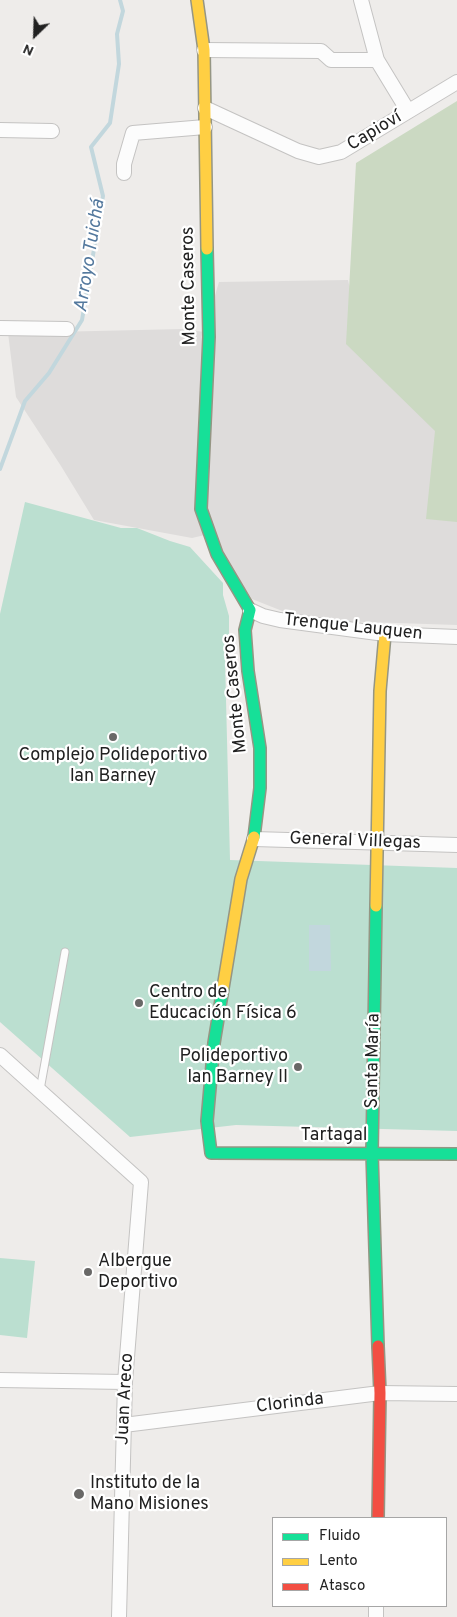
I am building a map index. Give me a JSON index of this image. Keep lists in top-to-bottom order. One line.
{"streets":{"street":["Capioví","Monte Caseros","Trenque Lauquen","General Villegas","Santa María","Tartagal","Juan Areco","Clorinda"]},"crossings":[["Capioví","Monte Caseros"],["Monte Caseros","Trenque Lauquen"],["Monte Caseros","General Villegas"],["Monte Caseros","Tartagal"],["Trenque Lauquen","Santa María"],["General Villegas","Santa María"],["Santa María","Tartagal"],["Santa María","Clorinda"],["Juan Areco","Clorinda"]],"water":["Arroyo Tuichá"],"places":["Complejo Polideportivo Ian Barney","Centro de Educación Física 6","Polideportivo Ian Barney II","Albergue Deportivo","Instituto de la Mano Misiones"],"legend":["Fluido","Lento","Atasco"],"north":"bottom left"}
